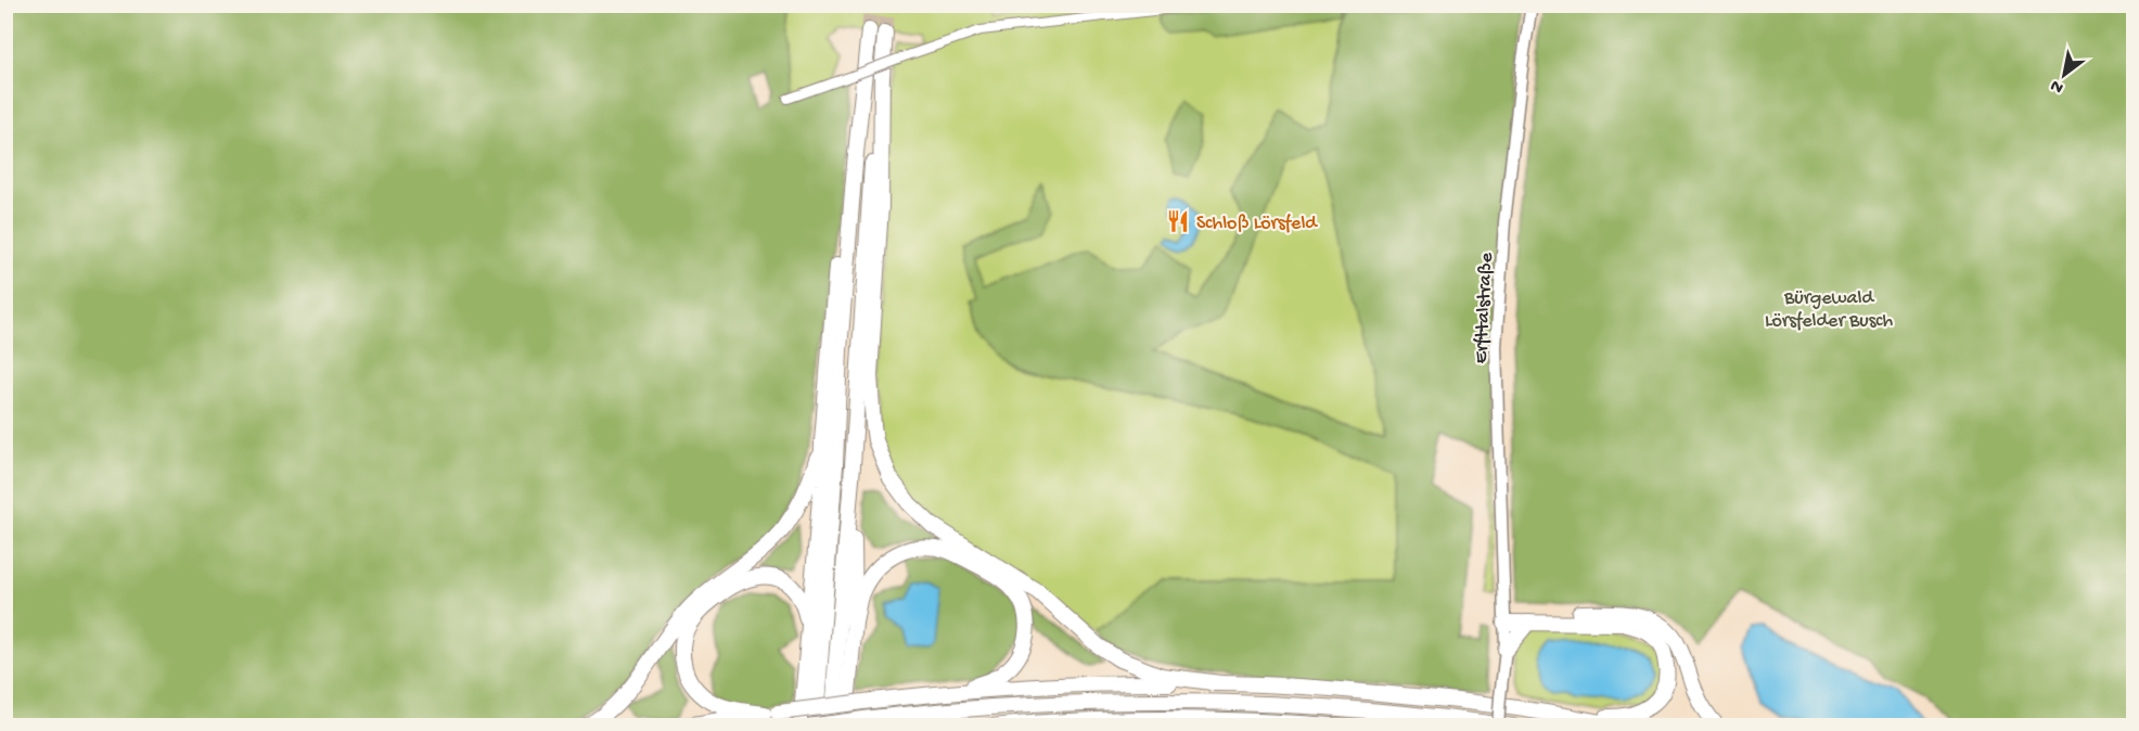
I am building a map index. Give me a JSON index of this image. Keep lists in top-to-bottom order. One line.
{"streets":{"main road":["Erfttalstraße"]},"parks":["Bürgewald Lörsfelder Busch"],"places":{"restaurant":["Schloß Lörsfeld"]},"north":"bottom left"}
